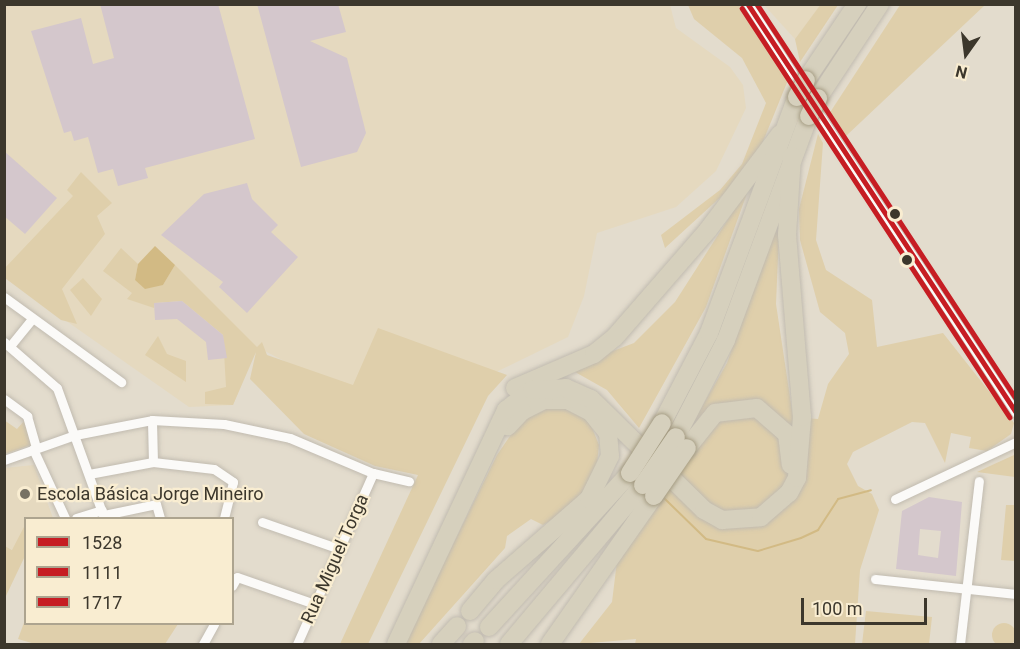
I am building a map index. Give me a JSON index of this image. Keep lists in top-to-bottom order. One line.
{"streets":{"street":["Rua Miguel Torga"]},"places":["Escola Básica Jorge Mineiro"],"lines":["transit line 1528","transit line 1717","transit line 1111"],"legend":["1528","1111","1717"],"scale_bar":"100 m","north":"bottom"}
